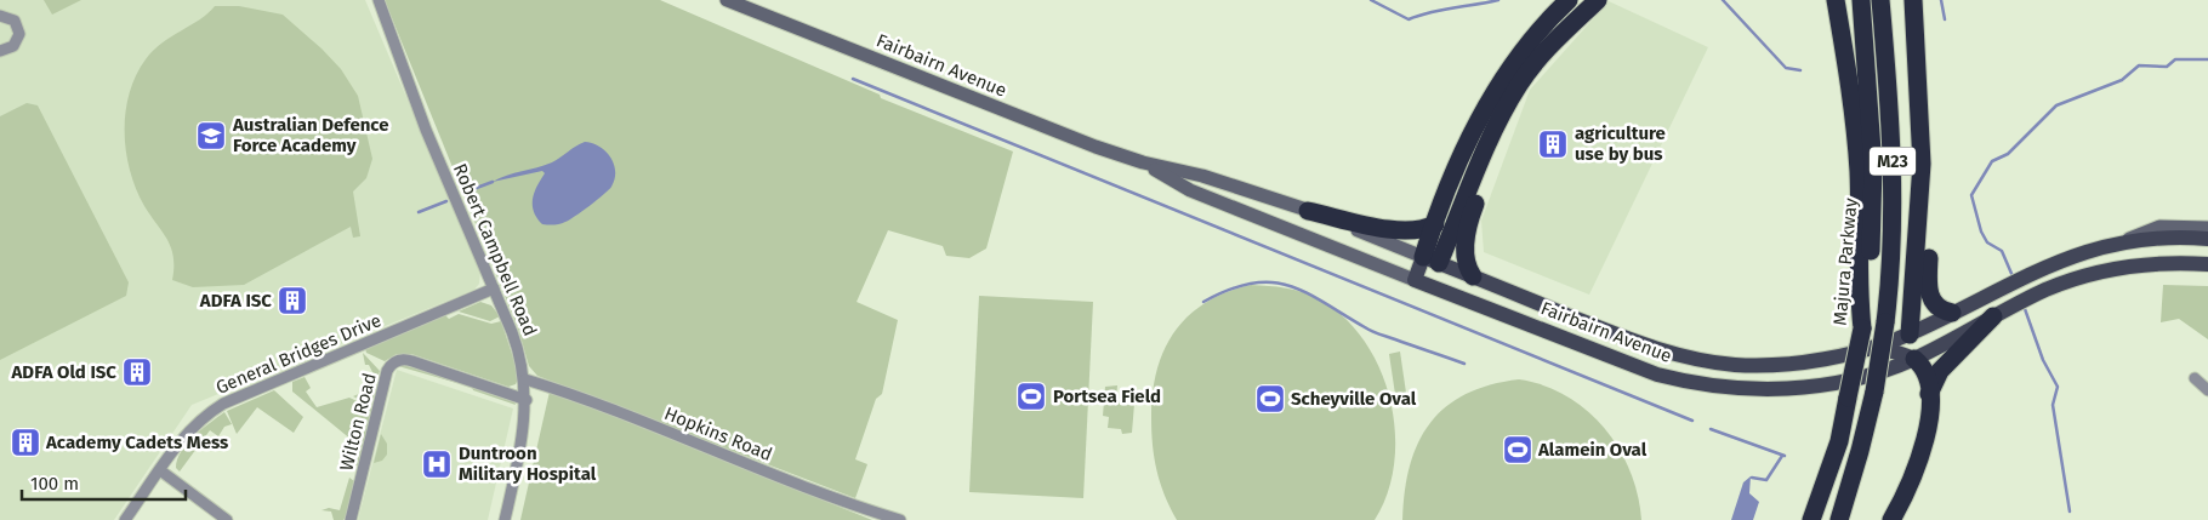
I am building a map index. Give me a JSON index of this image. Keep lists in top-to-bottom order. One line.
{"streets":{"highway":["M23","Majura Parkway"],"main road":["Fairbairn Avenue"],"street":["Robert Campbell Road","General Bridges Drive","Wilton Road","Hopkins Road"]},"crossings":[["Robert Campbell Road","General Bridges Drive"],["Robert Campbell Road","Wilton Road"],["Robert Campbell Road","Hopkins Road"]],"places":{"school or university":["Australian Defence Force Academy"],"building":["agriculture use by bus","ADFA ISC","ADFA Old ISC","Academy Cadets Mess"],"sports":["Portsea Field","Scheyville Oval","Alamein Oval"],"hospital":["Duntroon Military Hospital"]},"scale_bar":"100 m"}
